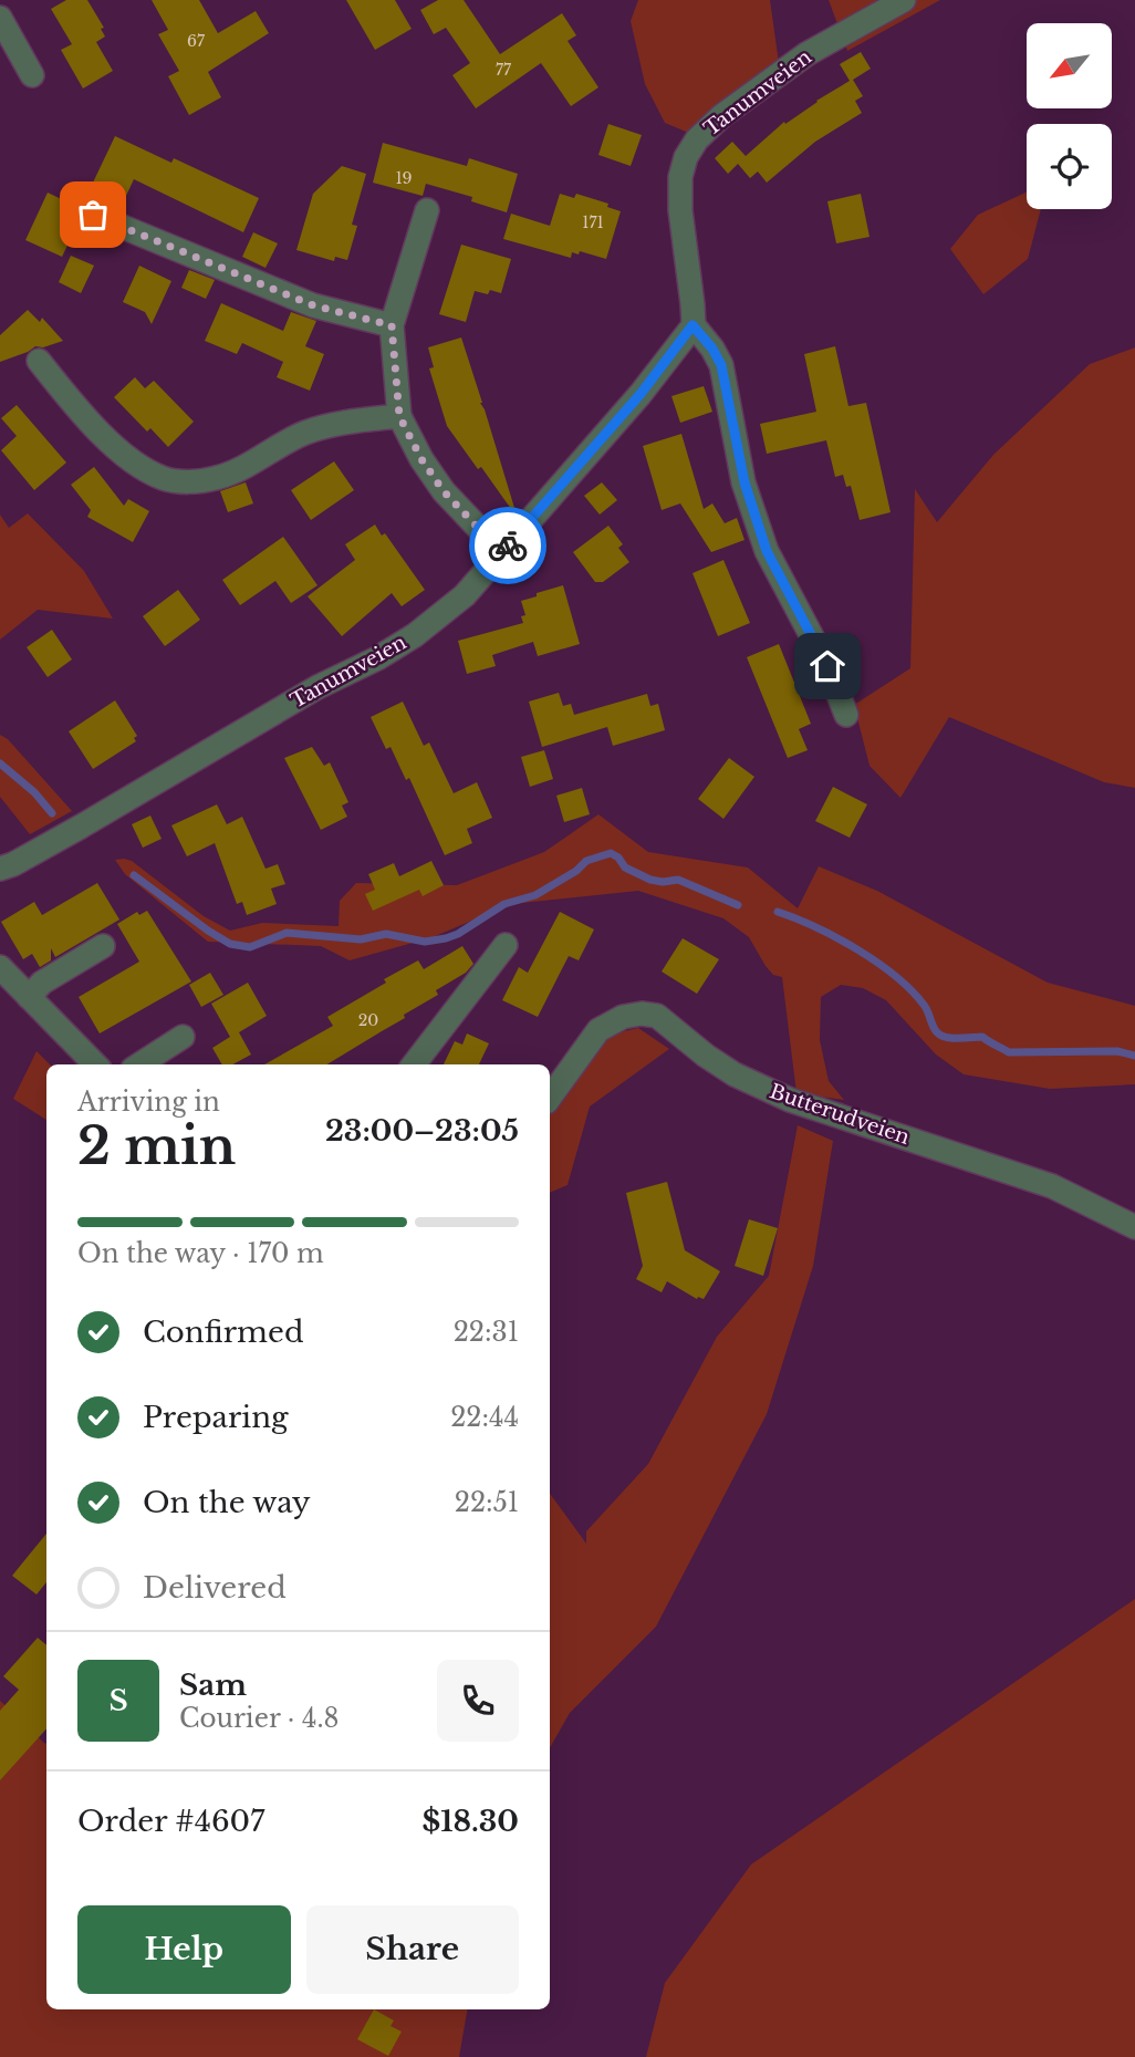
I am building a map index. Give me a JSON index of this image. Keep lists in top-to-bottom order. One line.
{"streets":{"street":["Tanumveien","Butterudveien"]},"house_numbers":["67","77","19","171","20"],"north":"bottom left","page":{"heading":["2 min","Arriving in","23:00–23:05"],"panel":["Sam","Courier · 4.8","Order #4607","$18.30"],"bar":"On the way · 170 m","list":[["Confirmed","22:31"],["Preparing","22:44"],["On the way","22:51"],"Delivered"],"round":"S","buttons":["Help","Share"]}}
